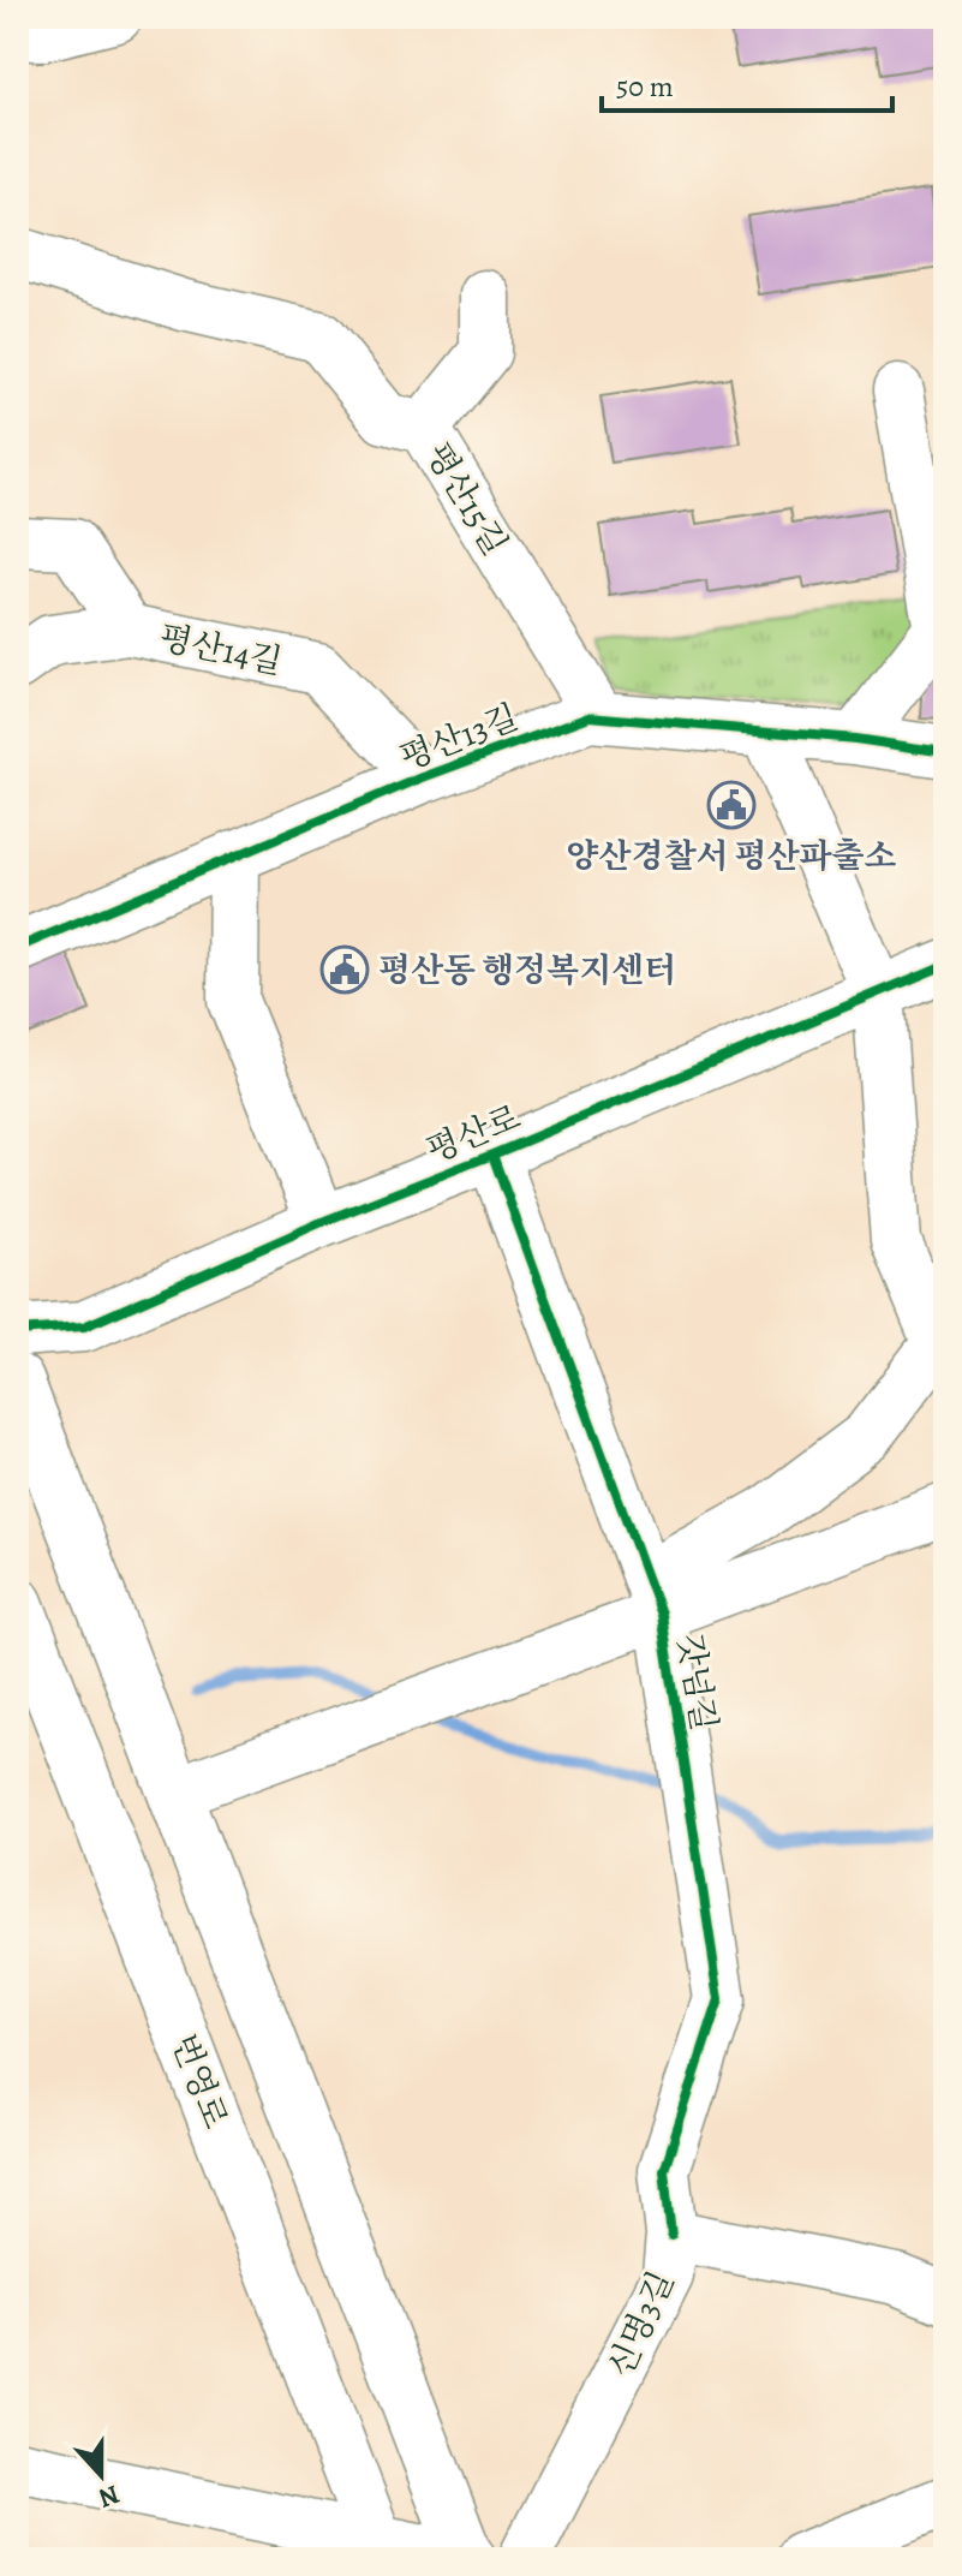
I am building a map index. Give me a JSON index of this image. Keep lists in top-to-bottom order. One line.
{"streets":{"main road":["번영로"],"street":["평산15길","평산14길","평산13길","평산로","갓넘길","신명3길"]},"crossings":[["평산15길","평산13길"],["평산14길","평산13길"],["평산로","갓넘길"],["갓넘길","신명3길"]],"places":{"public building":["양산경찰서 평산파출소","평산동 행정복지센터"]},"scale_bar":"50 m","north":"bottom"}
